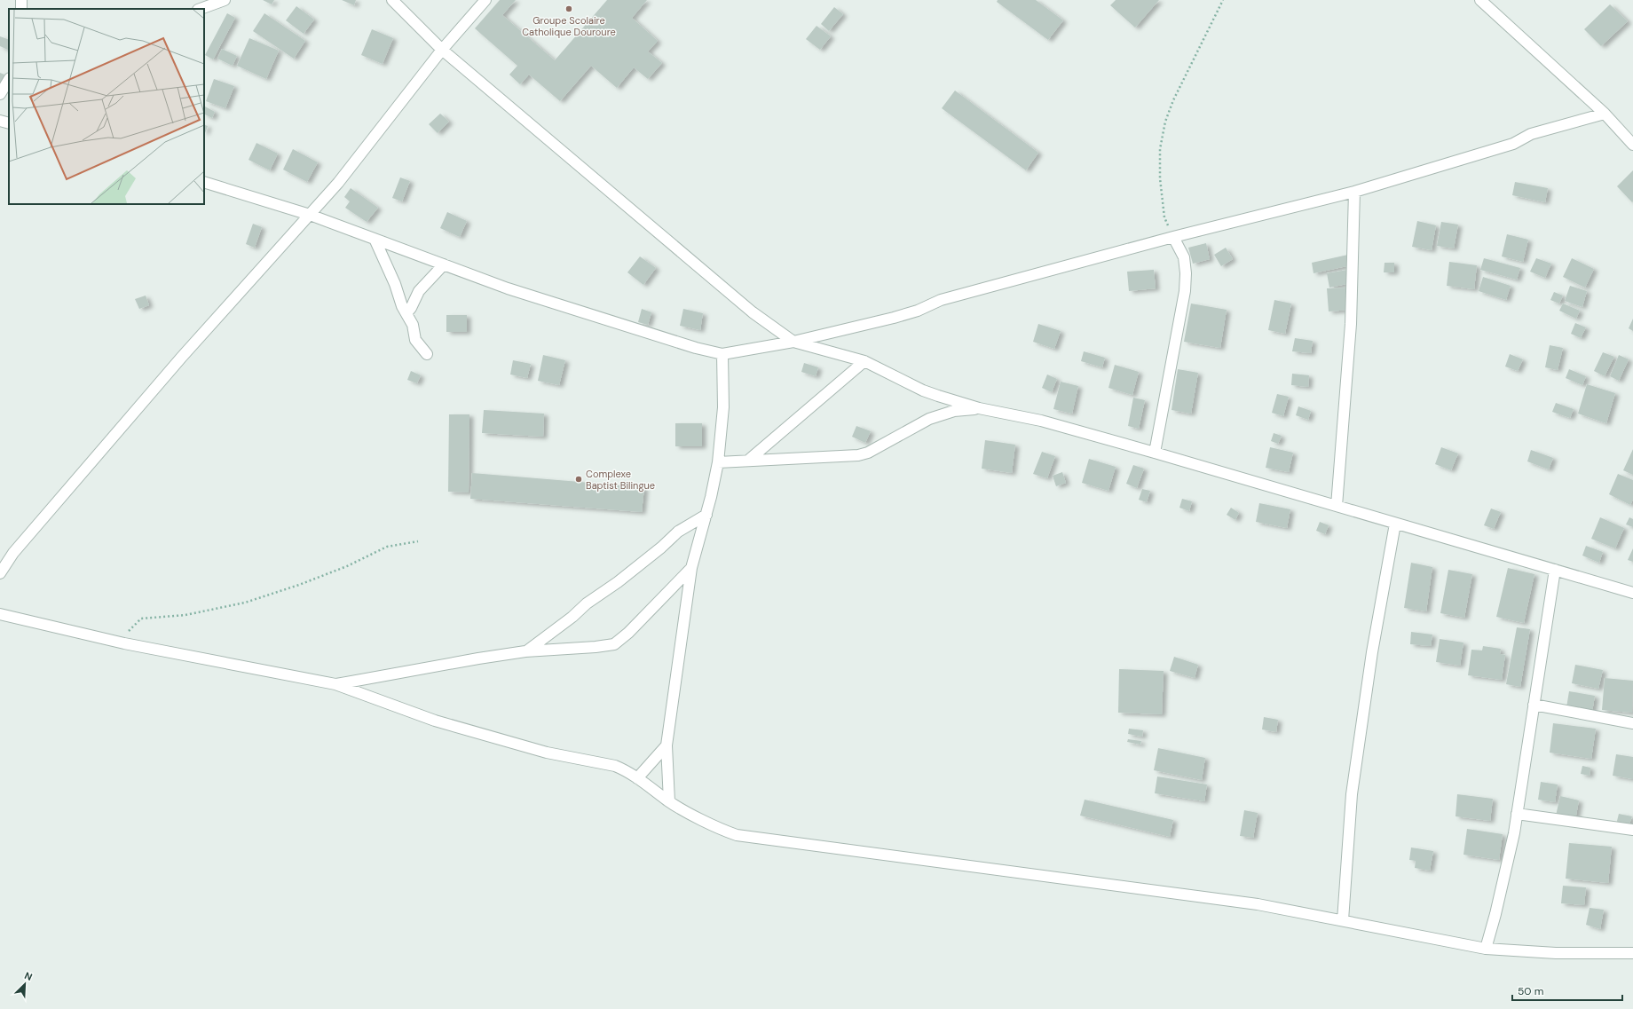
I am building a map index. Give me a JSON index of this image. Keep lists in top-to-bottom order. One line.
{"places":["Groupe Scolaire Catholique Douroure","Complexe Baptist Bilingue"],"scale_bar":"50 m","north":"top right"}
